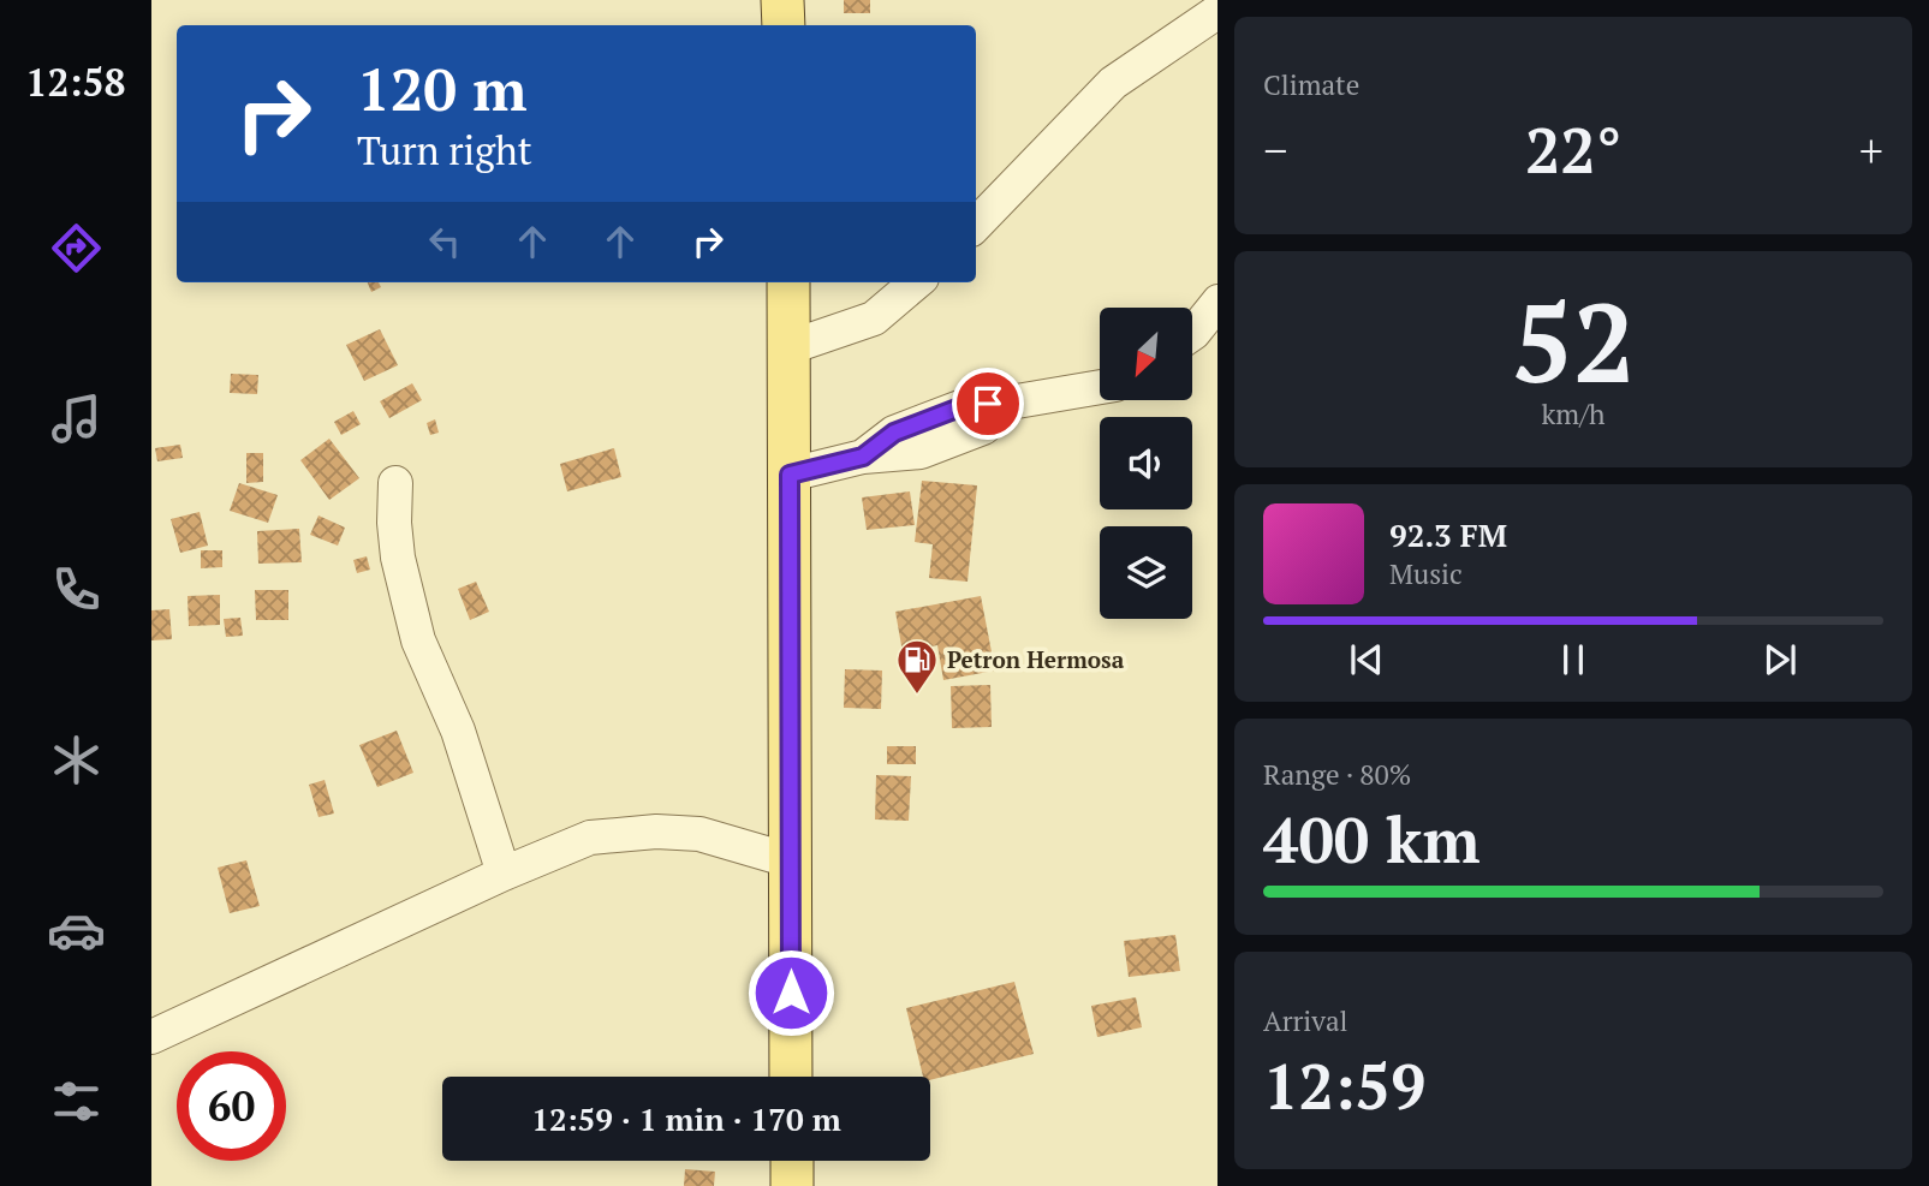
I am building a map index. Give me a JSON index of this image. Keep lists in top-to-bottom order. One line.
{"places":{"fuel station":["Petron Hermosa"]},"north":"bottom left","page":{"tabs":"12:58","tile":["Climate",["52","km/h"],["Range · 80%","400 km"],["Arrival","12:59"]],"turn":["120 m","Turn right"],"heat":["−","22°","+"],"song":["92.3 FM","Music"],"limit":"60","trip":"12:59 · 1 min · 170 m"}}
